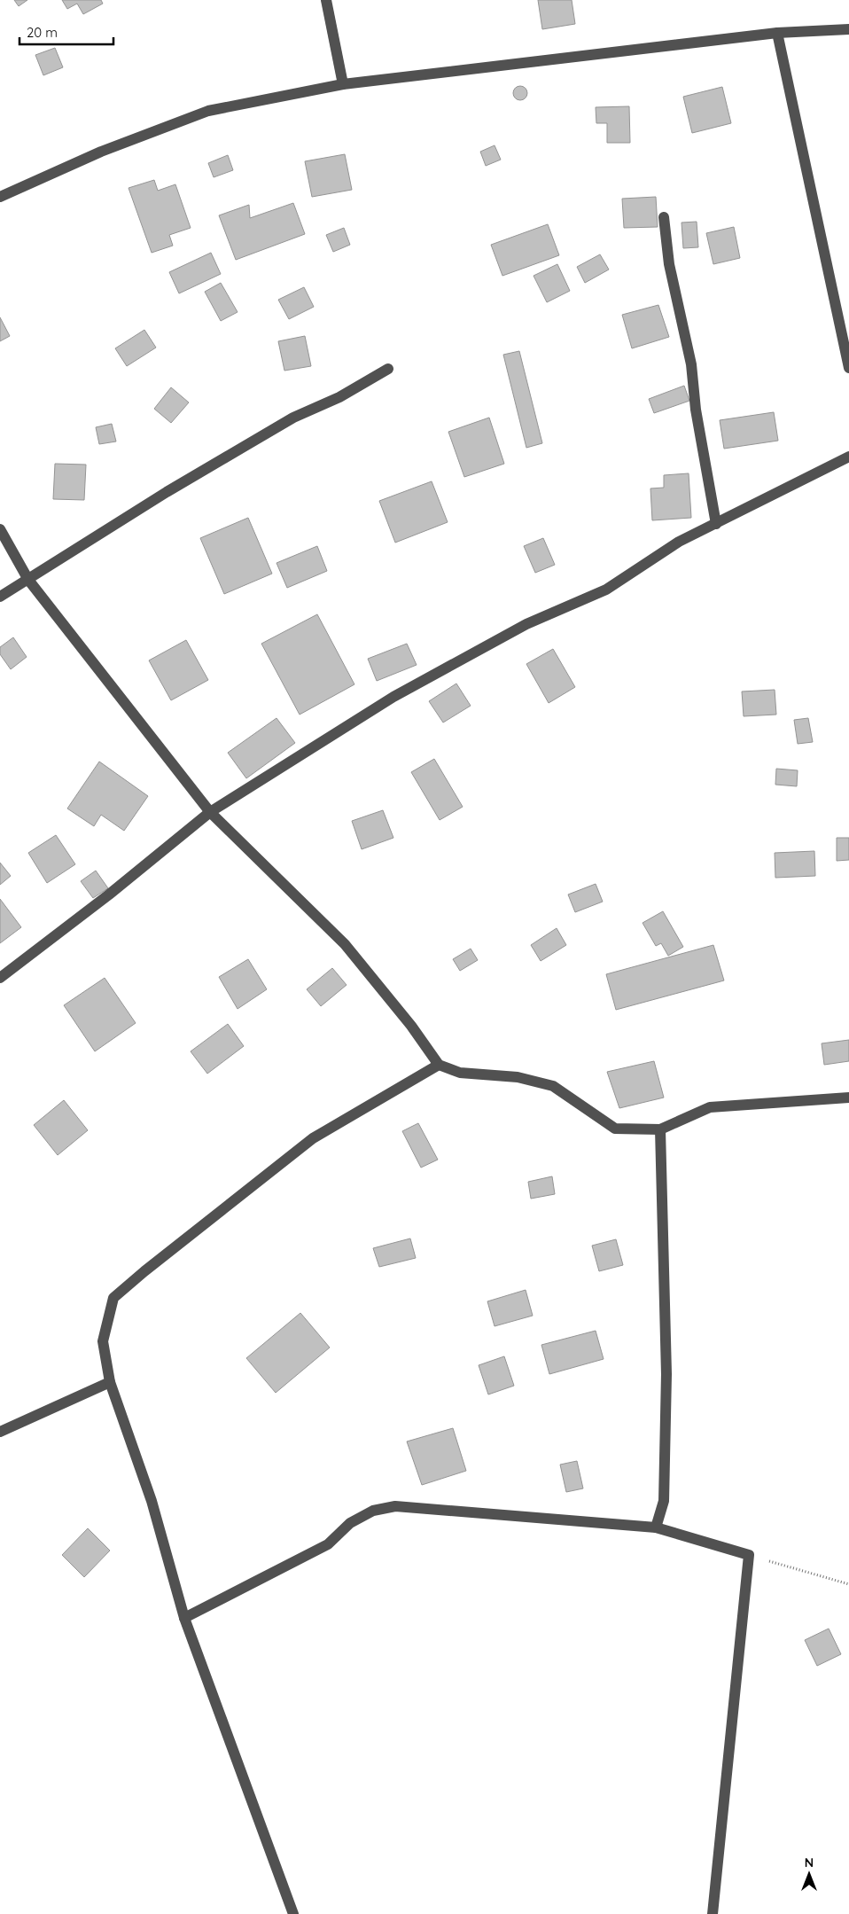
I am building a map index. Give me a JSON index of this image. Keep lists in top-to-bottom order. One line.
{"scale_bar":"20 m","north":"top"}
